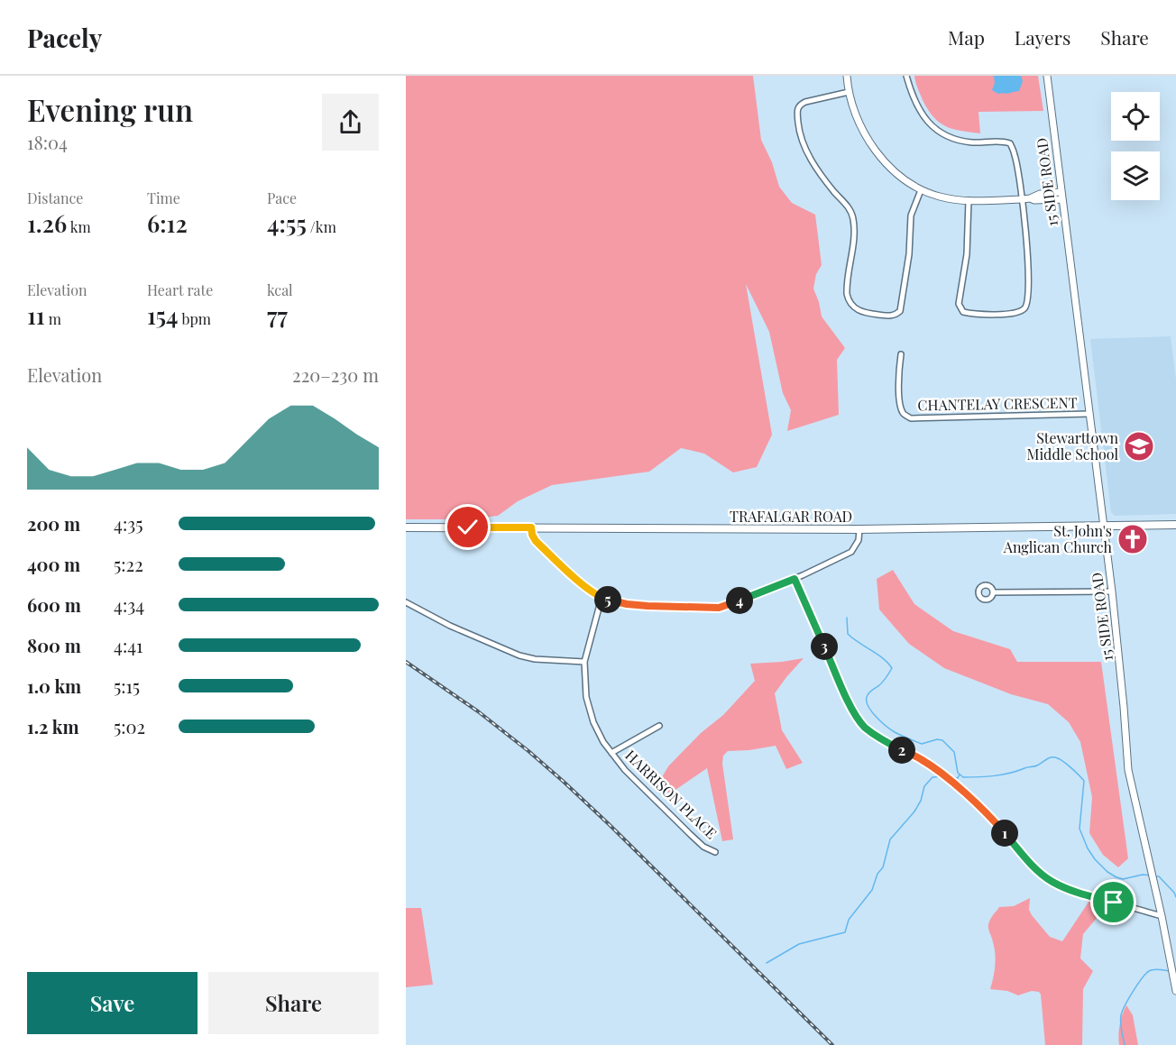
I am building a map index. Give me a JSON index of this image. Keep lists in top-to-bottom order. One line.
{"streets":{"main road":["TRAFALGAR ROAD"],"street":["15 SIDE ROAD","CHANTELAY CRESCENT","HARRISON PLACE"]},"crossings":[["15 SIDE ROAD","CHANTELAY CRESCENT"],["15 SIDE ROAD","TRAFALGAR ROAD"]],"places":{"school or university":["Stewarttown Middle School"],"church":["St. John's Anglican Church"]},"page":{"header":"Pacely","nav":["Map","Layers","Share"],"heading":["Evening run","18:04"],"stats":[["Distance","1.26 km"],["Time","6:12"],["Pace","4:55 /km"],["Elevation","11 m"],["Heart rate","154 bpm"],["kcal","77"]],"chart":["Elevation","220–230 m"],"list":[{"name":"200 m","note":"4:35"},{"name":"400 m","note":"5:22"},{"name":"600 m","note":"4:34"},{"name":"800 m","note":"4:41"},{"name":"1.0 km","note":"5:15"},{"name":"1.2 km","note":"5:02"}],"pins":["5","4","3","2","1"],"buttons":["Save","Share"]}}
